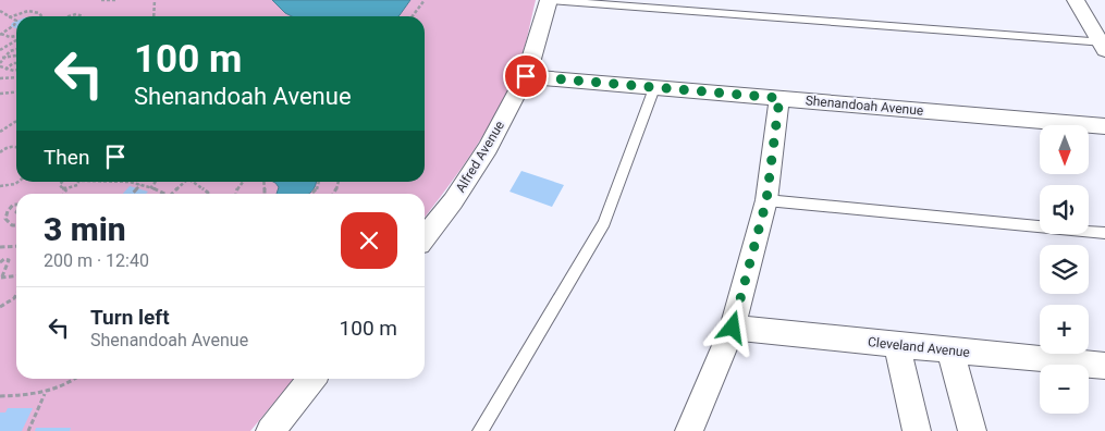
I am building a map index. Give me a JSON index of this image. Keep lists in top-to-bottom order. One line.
{"streets":{"street":["Shenandoah Avenue","Alfred Avenue","Cleveland Avenue"]},"crossings":[["Shenandoah Avenue","Alfred Avenue"]],"north":"bottom","page":{"turn":["100 m","Shenandoah Avenue"],"map_buttons":["+","−"],"then":"Then","heading":["3 min","200 m · 12:40"],"list":[{"name":"Turn left","note":"Shenandoah Avenue","value":"100 m"}]}}
